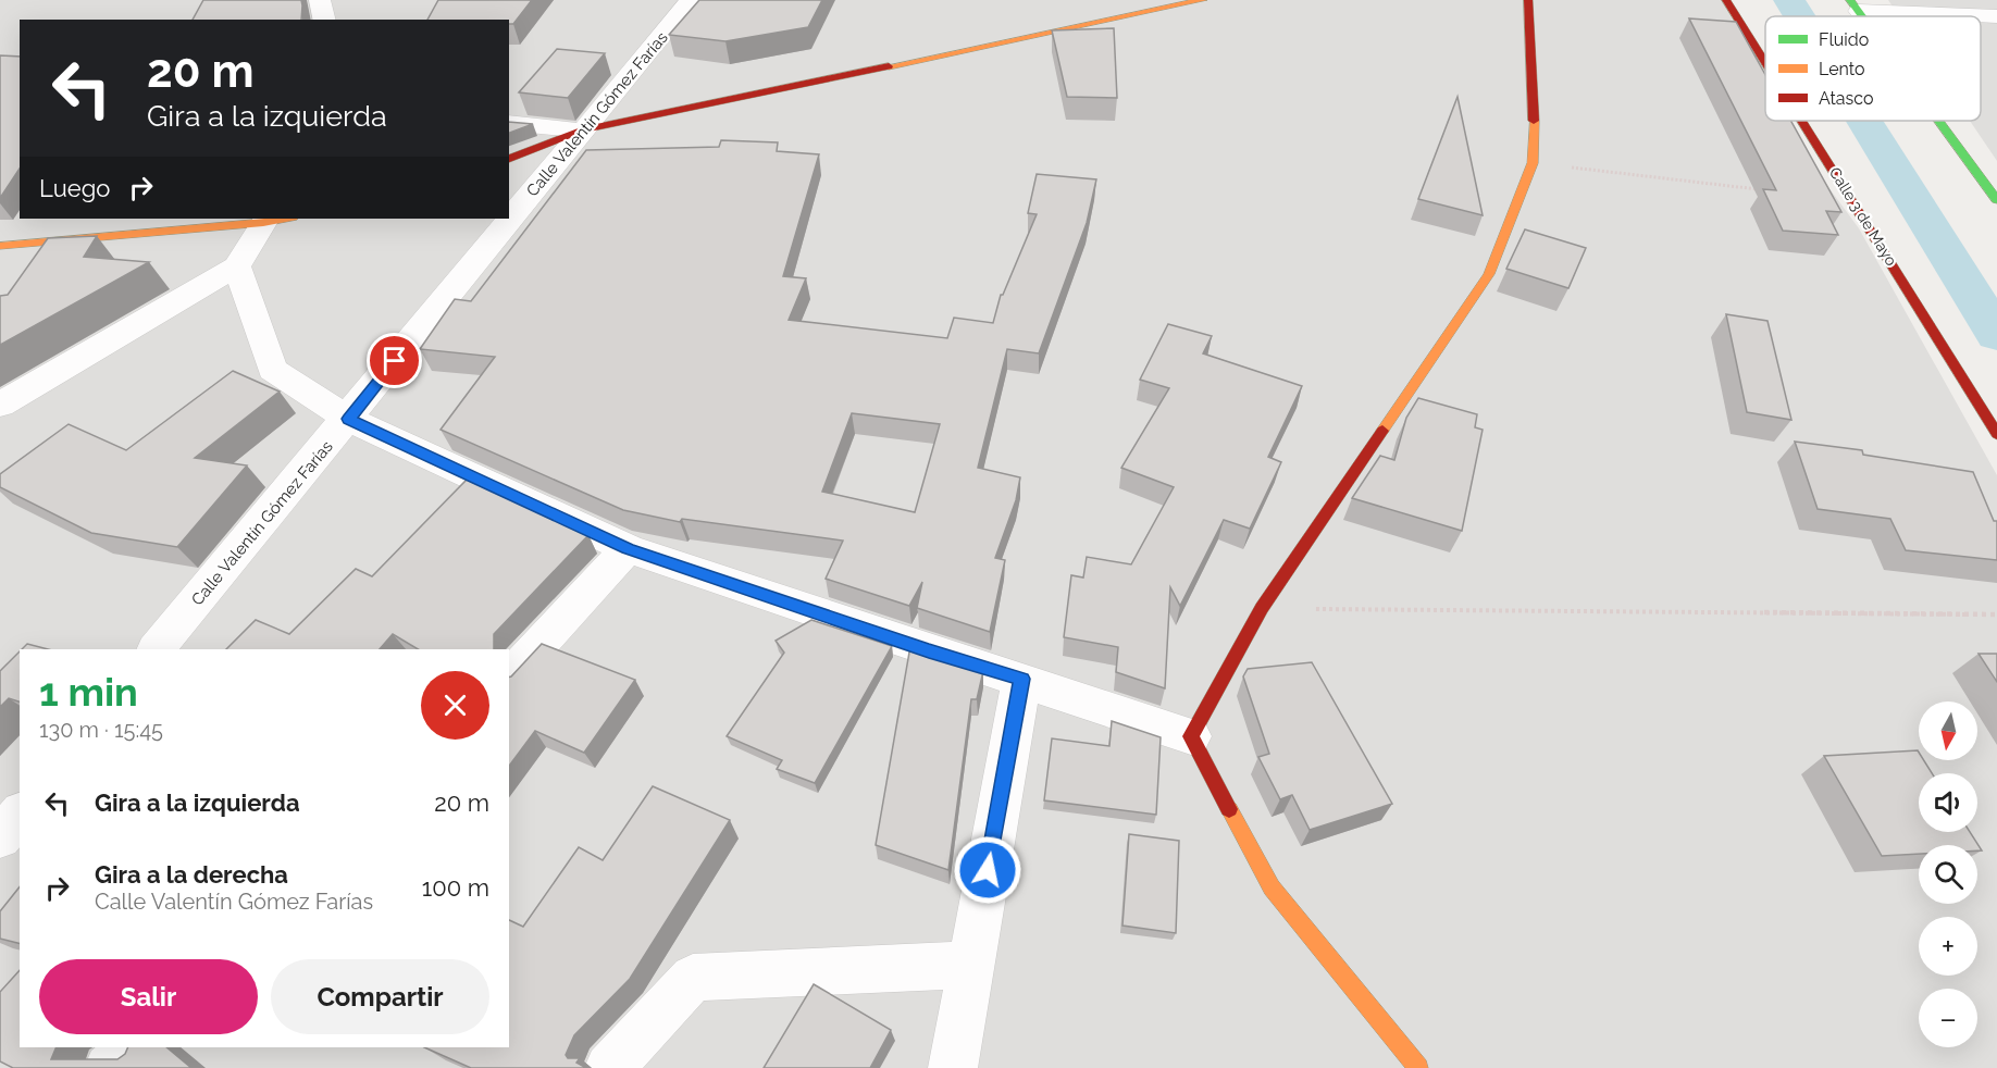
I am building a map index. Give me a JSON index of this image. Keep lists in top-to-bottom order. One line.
{"streets":{"street":["Calle Valentín Gómez Farías","Calle 3 de Mayo"]},"legend":["Fluido","Lento","Atasco"],"north":"bottom","page":{"turn":["20 m","Gira a la izquierda"],"then":"Luego","heading":["1 min","130 m · 15:45"],"map_buttons":["+","−"],"list":[{"name":"Gira a la izquierda","value":"20 m"},{"name":"Gira a la derecha","note":"Calle Valentín Gómez Farías","value":"100 m"}],"buttons":["Salir","Compartir"]}}
